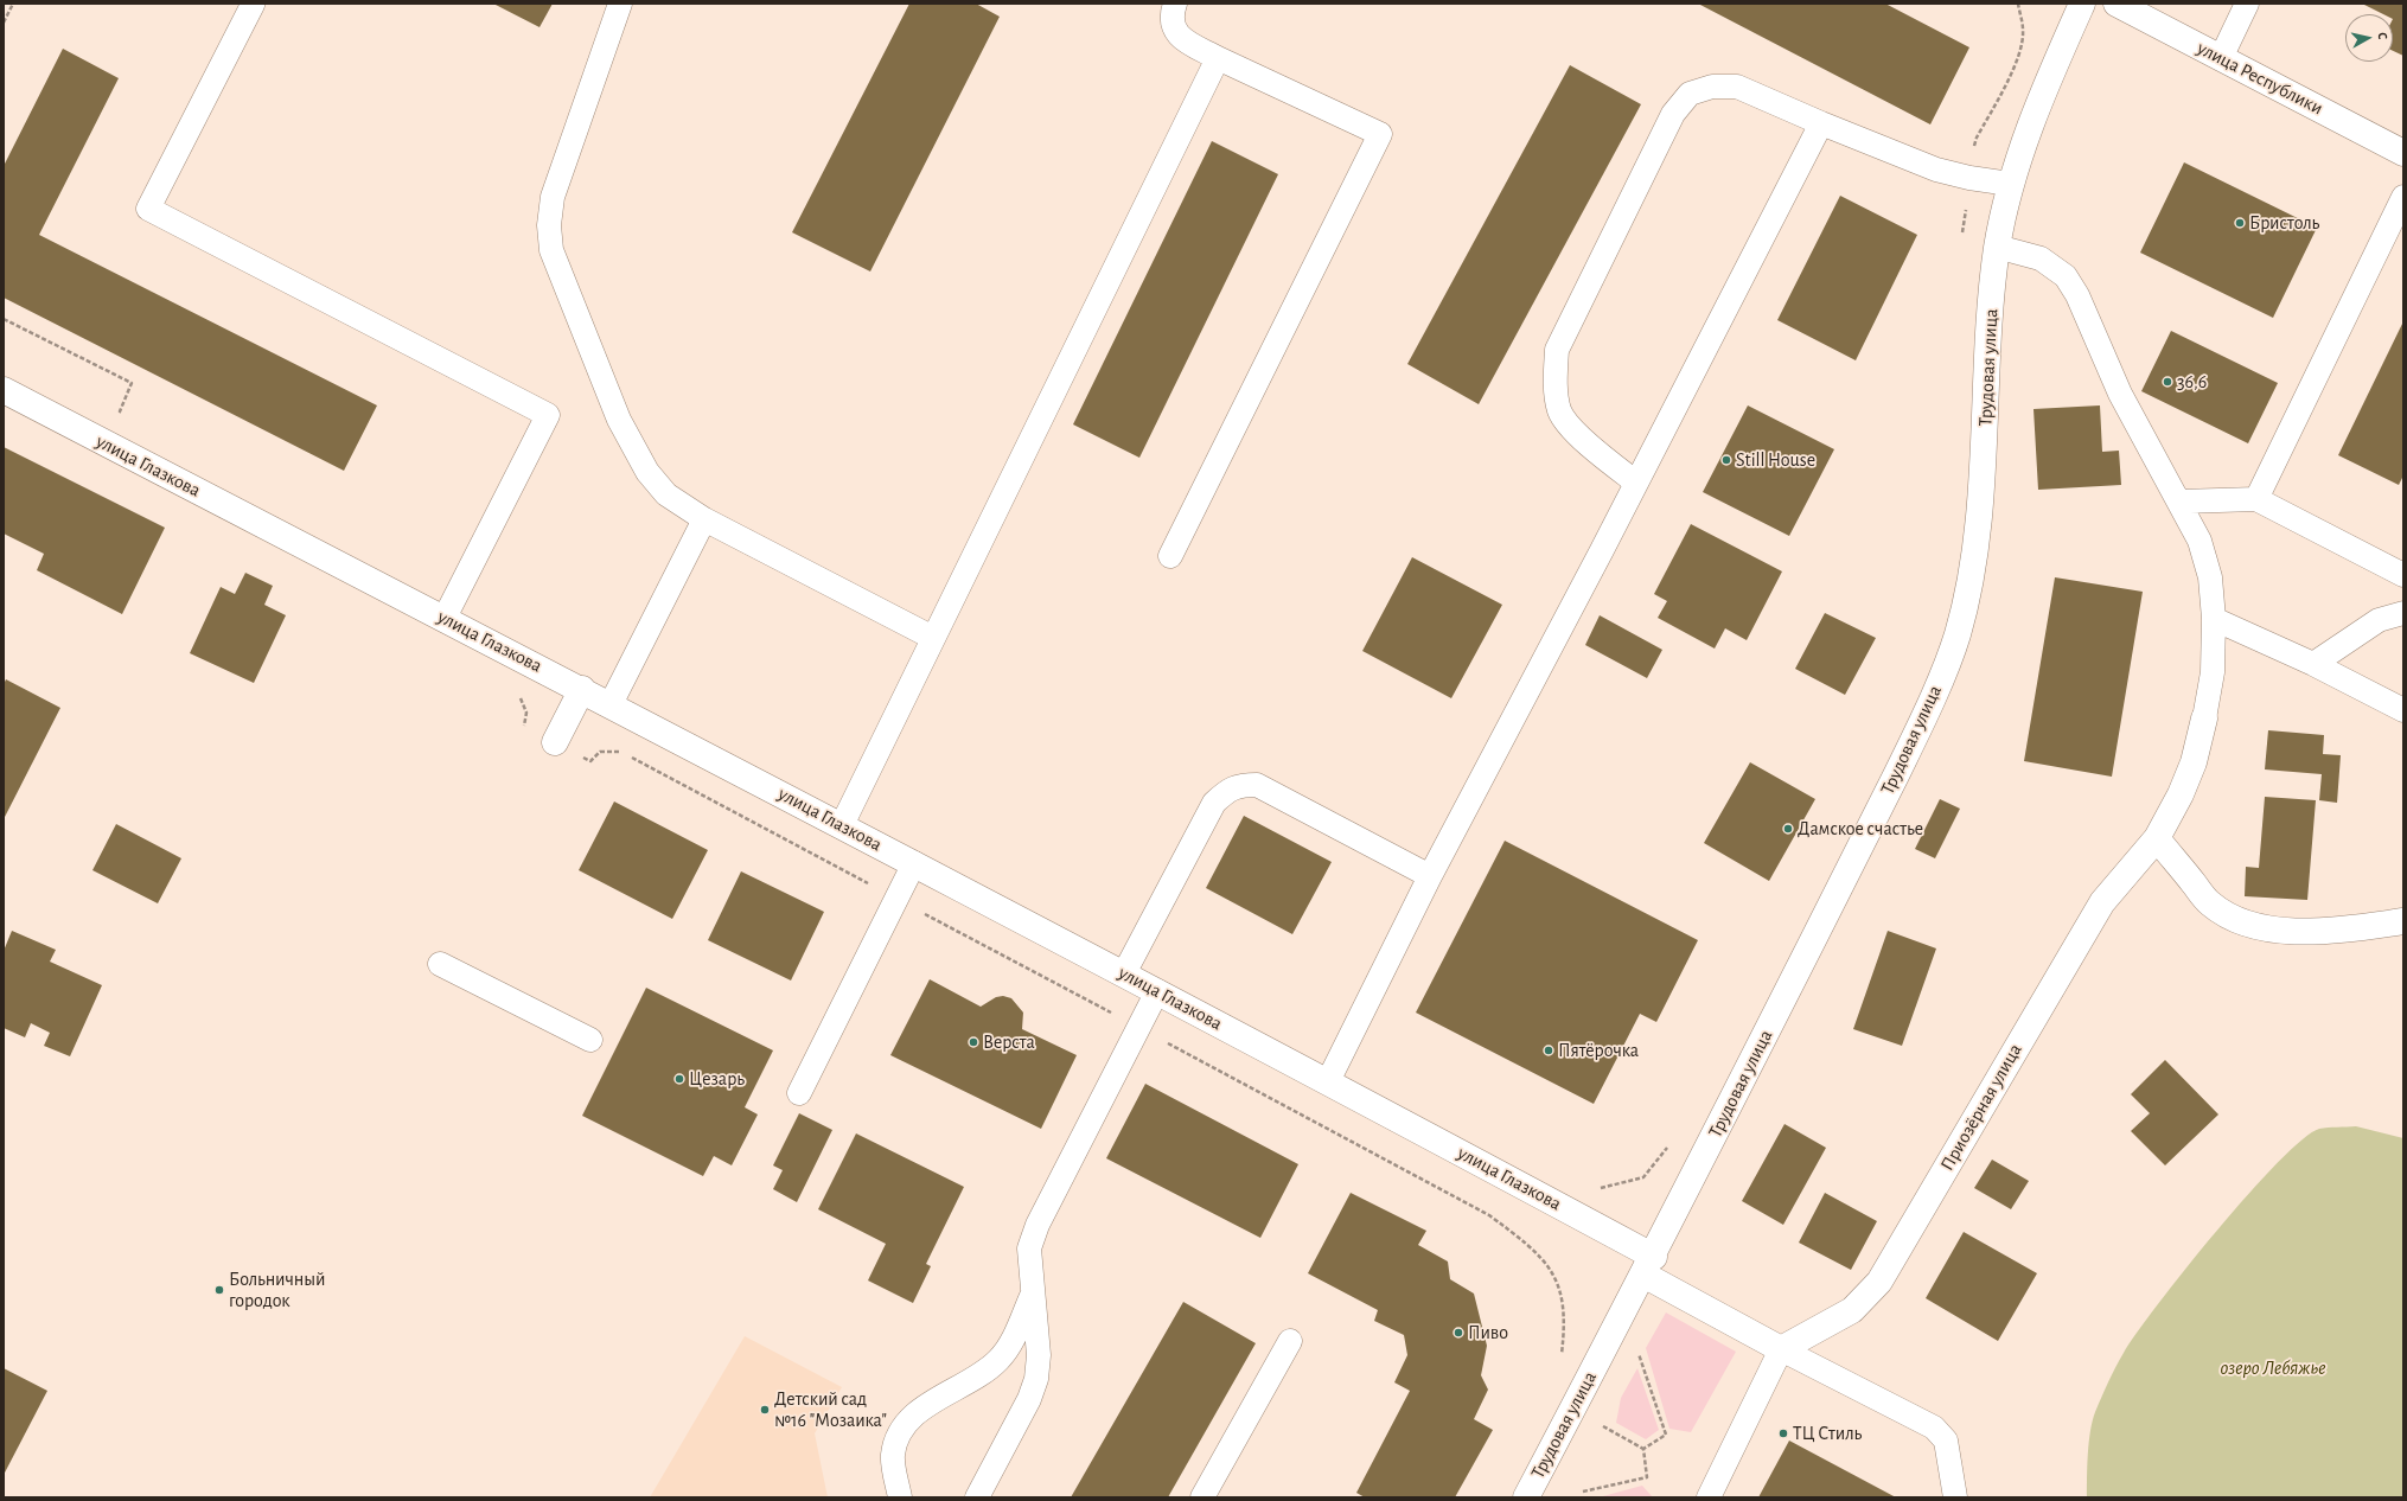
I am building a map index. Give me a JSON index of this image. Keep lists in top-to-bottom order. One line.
{"streets":{"street":["улица Республики","Трудовая улица","улица Глазкова","Приозёрная улица"]},"crossings":[["Трудовая улица","улица Глазкова"],["улица Глазкова","Приозёрная улица"]],"water":["озеро Лебяжье"],"places":["Бристоль","36,6","Still House","Дамское счастье","Верста","Пятёрочка","Цезарь","Больничный городок","Пиво","Детский сад №16 \"Мозаика\"","ТЦ Стиль"],"north":"right"}
